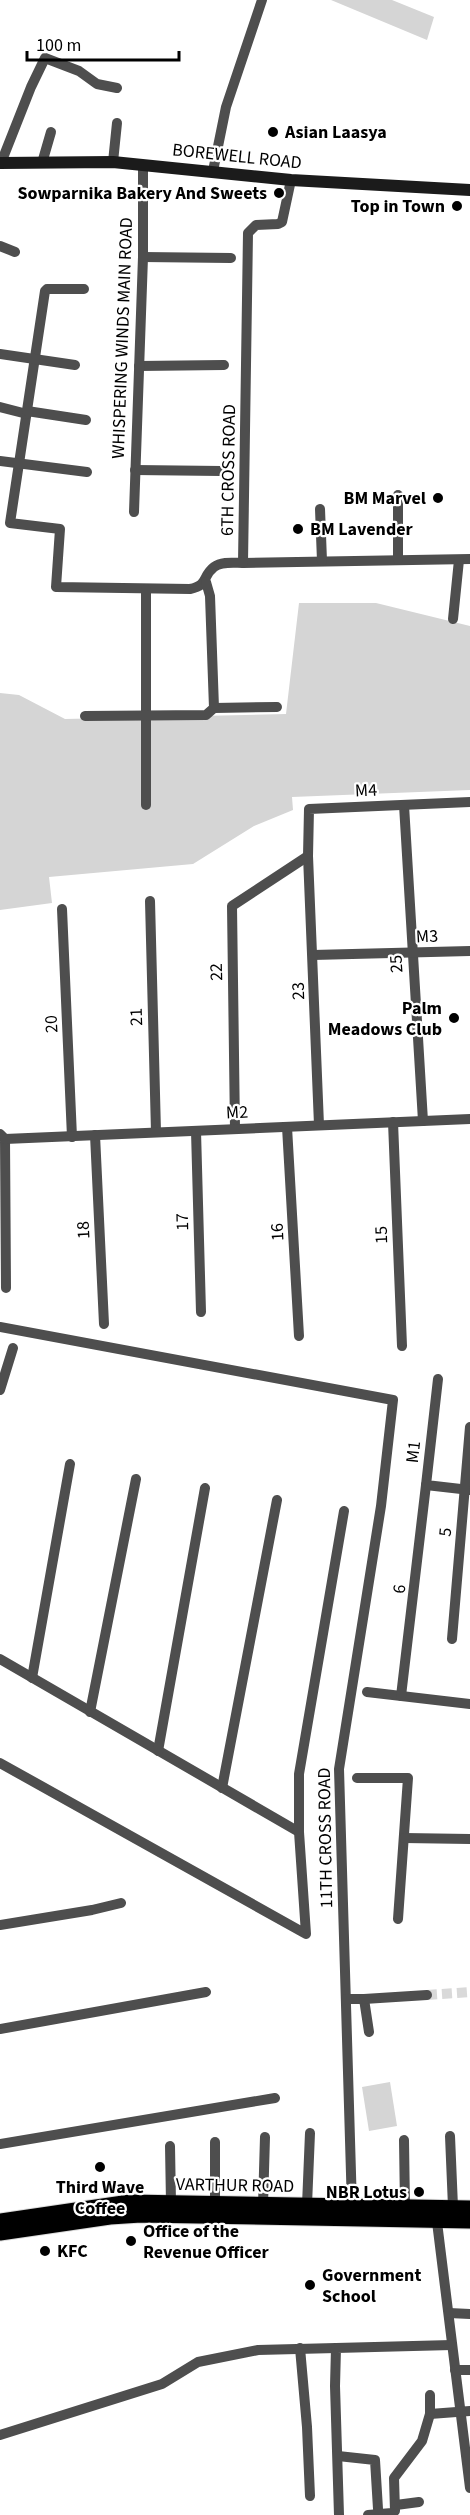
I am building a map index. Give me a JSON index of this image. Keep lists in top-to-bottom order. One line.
{"streets":{"main road":["VARTHUR ROAD"],"street":["BOREWELL ROAD","WHISPERING WINDS MAIN ROAD","6TH CROSS ROAD","M4","M3","25","22","23","21","20","M2","17","18","16","15","M1","5","6","11TH CROSS ROAD"]},"crossings":[["BOREWELL ROAD","WHISPERING WINDS MAIN ROAD"],["BOREWELL ROAD","6TH CROSS ROAD"],["M4","25"],["M4","22"],["M4","23"],["M3","25"],["M3","23"],["25","M2"],["22","23"],["22","M2"],["23","M2"],["21","M2"],["20","M2"],["M2","17"],["M2","18"],["M2","16"],["M2","15"],["M1","5"],["M1","6"],["11TH CROSS ROAD","VARTHUR ROAD"]],"places":["Asian Laasya","Sowparnika Bakery And Sweets","Top in Town","BM Marvel","BM Lavender","Palm Meadows Club","Third Wave Coffee","NBR Lotus","Office of the Revenue Officer","KFC","Government School"],"scale_bar":"100 m"}
